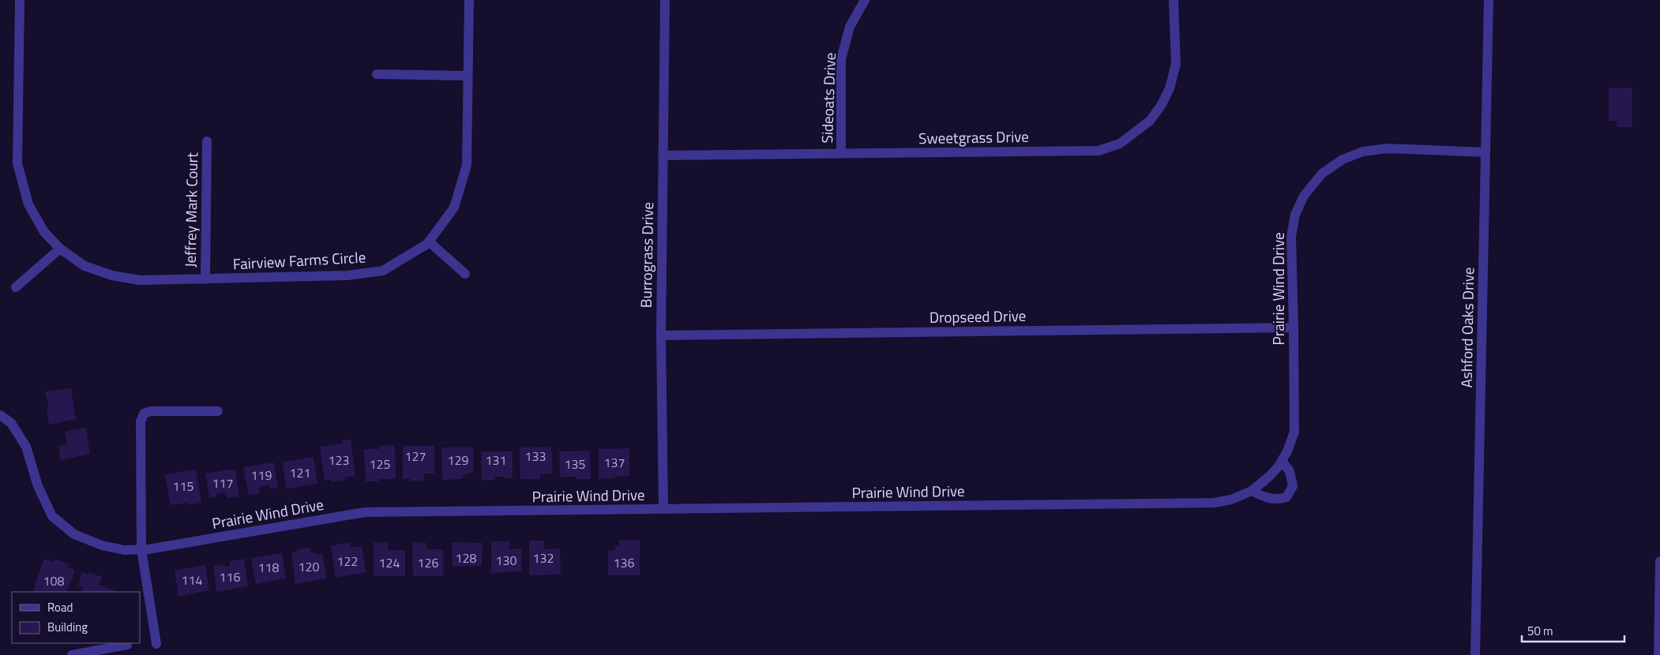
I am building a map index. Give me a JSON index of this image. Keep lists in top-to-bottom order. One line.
{"streets":{"street":["Sideoats Drive","Sweetgrass Drive","Jeffrey Mark Court","Burrograss Drive","Fairview Farms Circle","Prairie Wind Drive","Dropseed Drive","Ashford Oaks Drive"]},"crossings":[["Sideoats Drive","Sweetgrass Drive"],["Sweetgrass Drive","Burrograss Drive"],["Jeffrey Mark Court","Fairview Farms Circle"],["Burrograss Drive","Prairie Wind Drive"],["Burrograss Drive","Dropseed Drive"],["Prairie Wind Drive","Dropseed Drive"],["Prairie Wind Drive","Ashford Oaks Drive"]],"house_numbers":["127","133","123","129","131","137","125","135","121","119","117","115","128","132","130","122","124","126","136","120","118","116","114","108"],"legend":["Road","Building"],"scale_bar":"50 m"}
